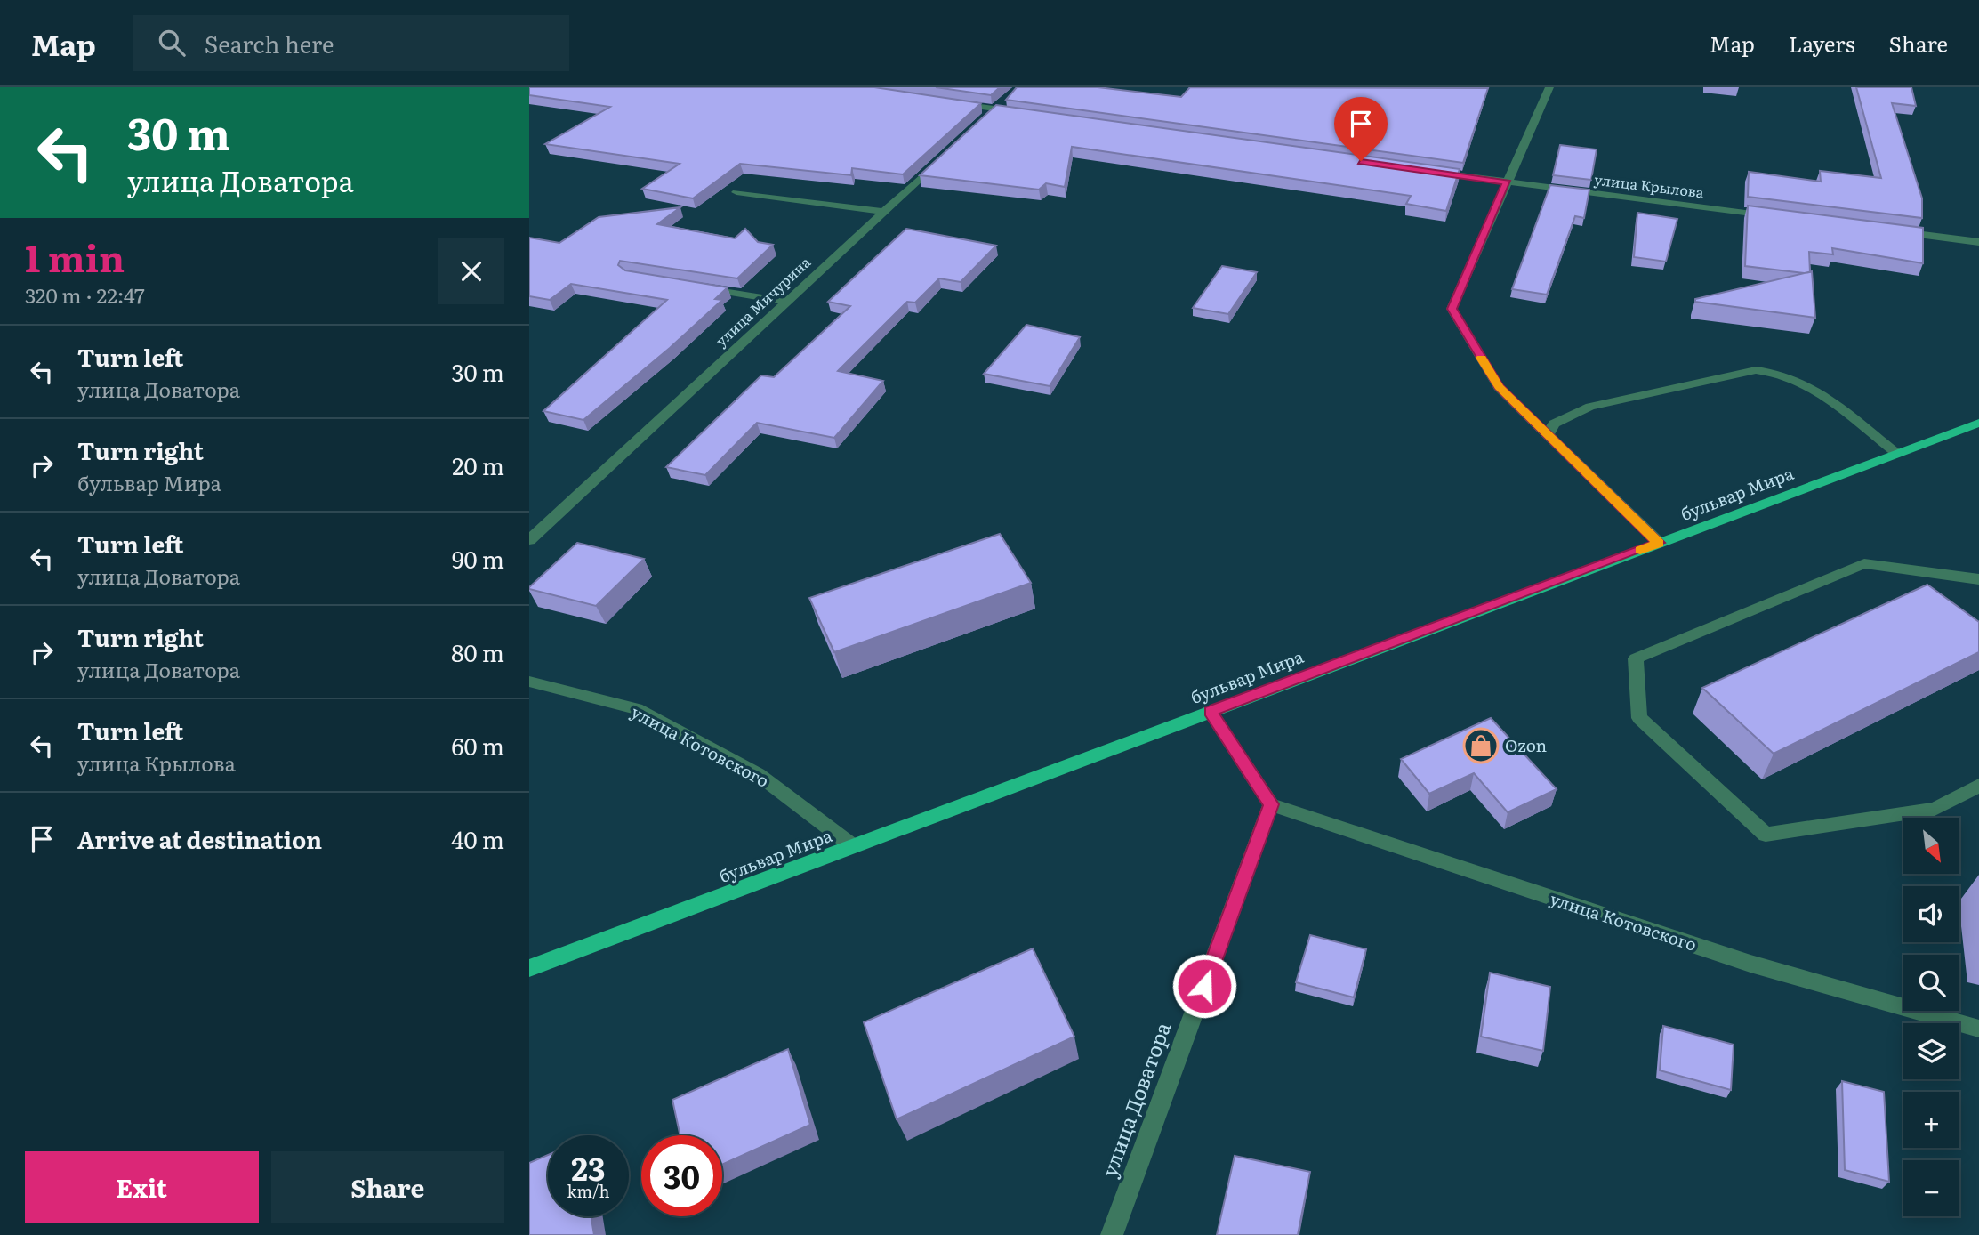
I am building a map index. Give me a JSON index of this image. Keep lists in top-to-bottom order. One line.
{"streets":{"main road":["бульвар Мира"],"street":["улица Крылова","улица Мичурина","улица Котовского","улица Доватора"]},"crossings":[["бульвар Мира","улица Котовского"],["улица Котовского","улица Доватора"]],"places":{"shop":["Ozon"]},"north":"bottom right","page":{"header":"Map","search":"Search here","nav":["Map","Layers","Share"],"turn":["30 m","улица Доватора"],"heading":["1 min","320 m · 22:47"],"list":[{"name":"Turn left","note":"улица Доватора","value":"30 m"},{"name":"Turn right","note":"бульвар Мира","value":"20 m"},{"name":"Turn left","note":"улица Доватора","value":"90 m"},{"name":"Turn right","note":"улица Доватора","value":"80 m"},{"name":"Turn left","note":"улица Крылова","value":"60 m"},{"name":"Arrive at destination","value":"40 m"}],"map_buttons":["+","−"],"speed":"23 km/h","limit":"30","buttons":["Exit","Share"]}}
